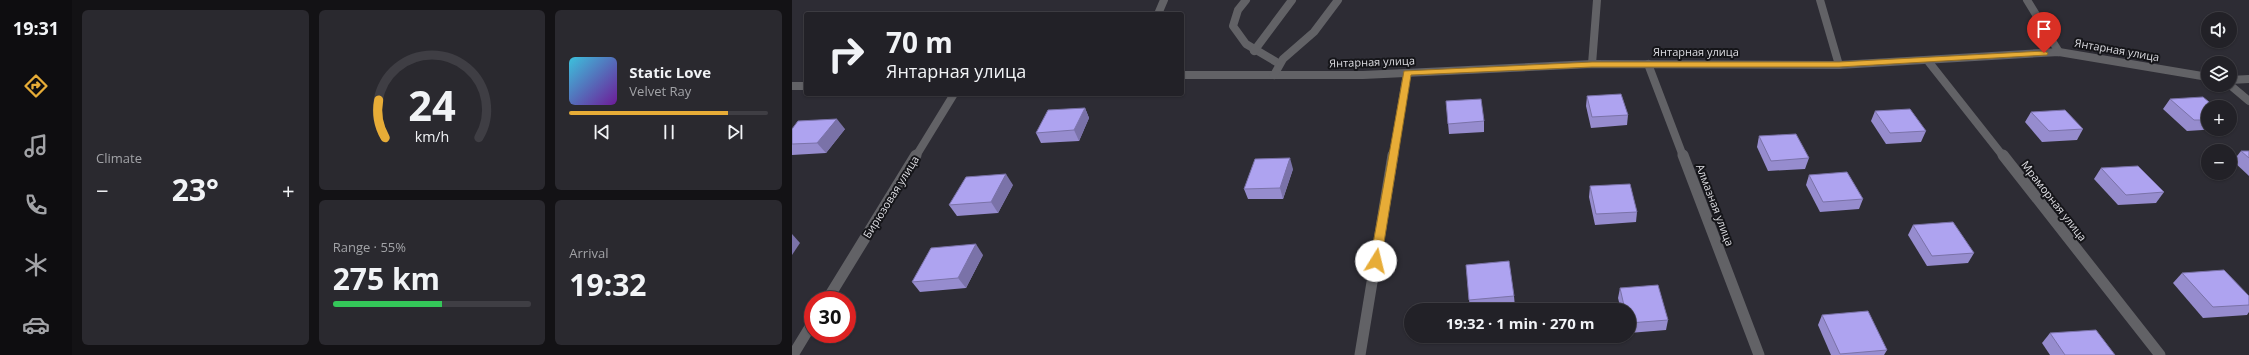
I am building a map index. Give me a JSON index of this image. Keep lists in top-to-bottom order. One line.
{"streets":{"street":["Янтарная улица","Бирюзовая улица","Мраморная улица","Алмазная улица"]},"crossings":[["Янтарная улица","Мраморная улица"],["Янтарная улица","Алмазная улица"]],"page":{"tabs":"19:31","tile":["Climate",["Range · 55%","275 km"],["Arrival","19:32"]],"map_buttons":["+","−"],"turn":["70 m","Янтарная улица"],"song":["Static Love","Velvet Ray"],"heat":["−","23°","+"],"limit":"30","trip":"19:32 · 1 min · 270 m","gauge":["24","km/h"]}}
